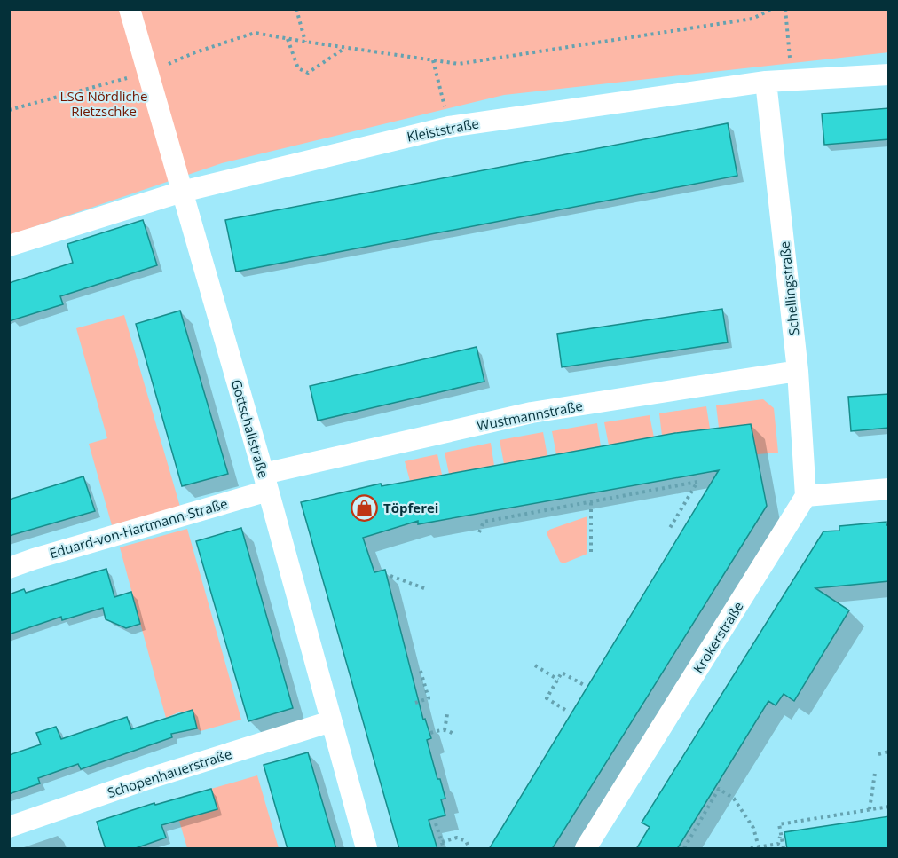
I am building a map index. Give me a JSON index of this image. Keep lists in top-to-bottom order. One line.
{"streets":{"street":["Kleiststraße","Schellingstraße","Wustmannstraße","Gottschallstraße","Eduard-von-Hartmann-Straße","Krokerstraße","Schopenhauerstraße"]},"crossings":[["Kleiststraße","Schellingstraße"],["Kleiststraße","Gottschallstraße"],["Schellingstraße","Wustmannstraße"],["Schellingstraße","Krokerstraße"],["Wustmannstraße","Gottschallstraße"],["Wustmannstraße","Eduard-von-Hartmann-Straße"],["Gottschallstraße","Eduard-von-Hartmann-Straße"],["Gottschallstraße","Schopenhauerstraße"]],"parks":["LSG Nördliche Rietzschke"],"places":{"shop":["Töpferei"]}}
